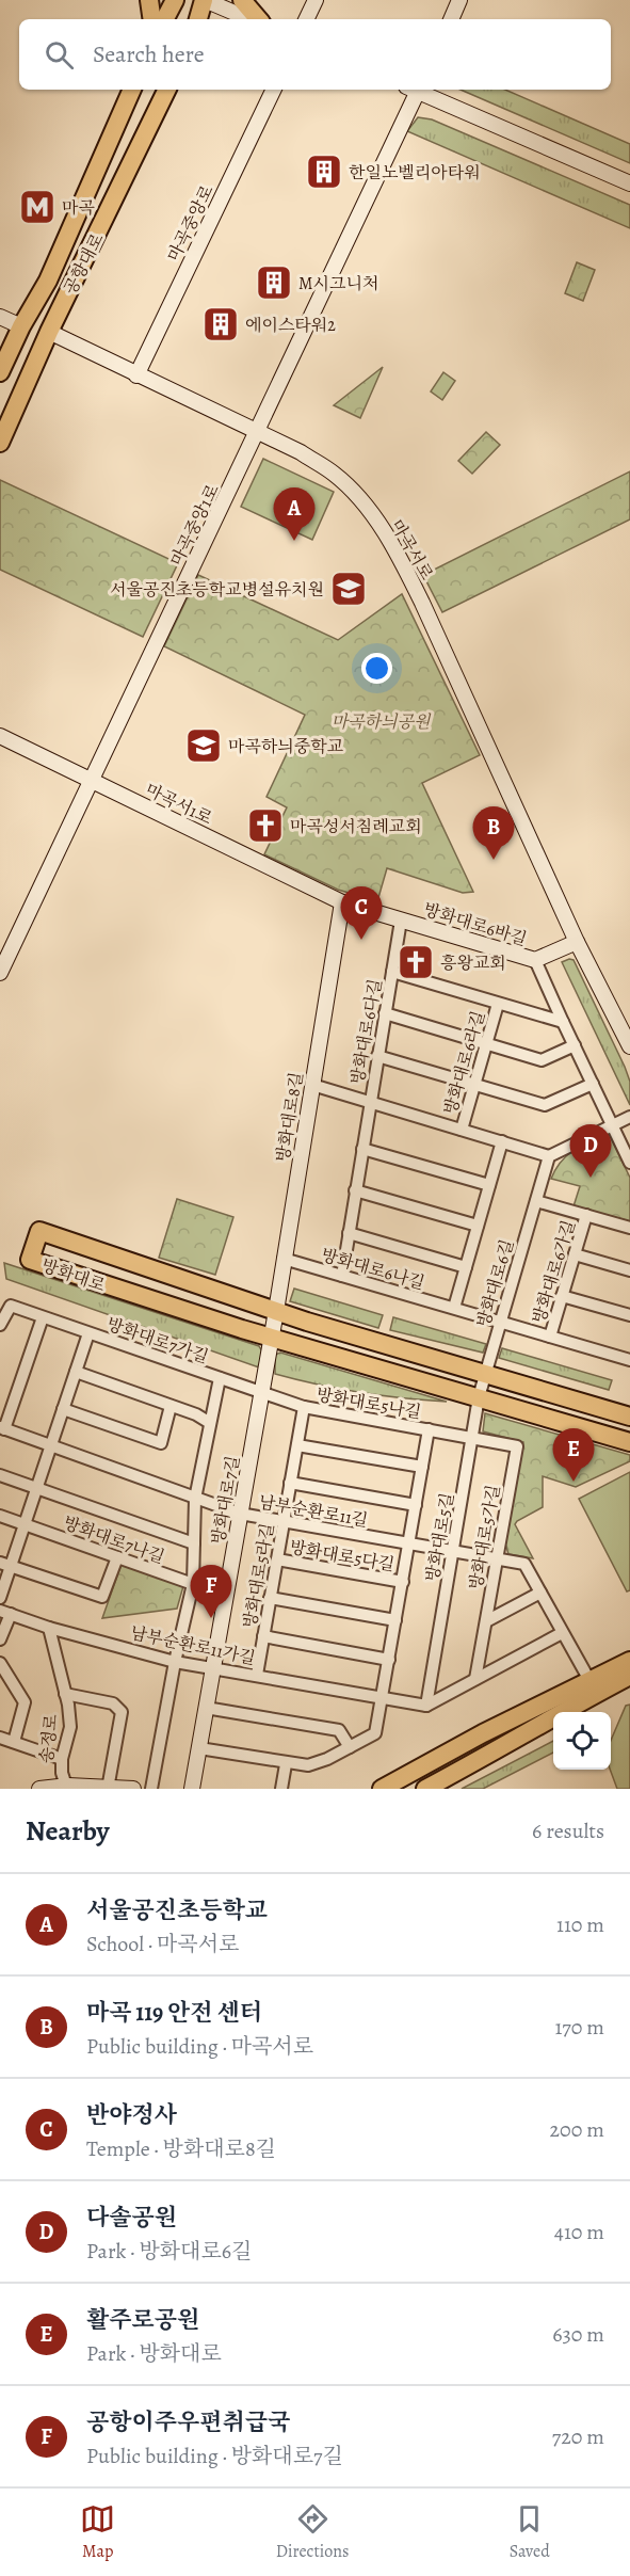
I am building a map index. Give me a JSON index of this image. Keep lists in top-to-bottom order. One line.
{"streets":{"main road":["공항대로","방화대로"],"street":["마곡중앙로","마곡중앙1로","마곡서로","마곡서1로","방화대로6바길","방화대로6다길","방화대로6라길","방화대로8길","방화대로6나길","방화대로6가길","방화대로6길","방화대로7가길","방화대로5나길","방화대로7길","남부순환로11길","방화대로5길","방화대로5가길","방화대로7나길","방화대로5다길","방화대로5라길","남부순환로11가길","송정로"]},"crossings":[["마곡중앙로","마곡서로"],["공항대로","마곡서로"],["마곡중앙1로","마곡서로"],["마곡중앙1로","마곡서1로"],["마곡서1로","방화대로6바길"],["마곡서1로","방화대로8길"],["방화대로6바길","방화대로6다길"],["방화대로6바길","방화대로8길"],["방화대로6다길","방화대로6라길"],["방화대로6다길","방화대로6나길"],["방화대로6라길","방화대로8길"],["방화대로6라길","방화대로6길"],["방화대로8길","방화대로6나길"],["방화대로8길","방화대로"],["방화대로8길","방화대로7길"],["방화대로6나길","방화대로6가길"],["방화대로6나길","방화대로6길"],["방화대로6가길","방화대로6길"],["방화대로","방화대로6길"],["방화대로","방화대로7길"],["방화대로","방화대로5길"],["방화대로6길","방화대로5길"],["방화대로7가길","방화대로5나길"],["방화대로7가길","방화대로7길"],["방화대로5나길","방화대로7길"],["방화대로5나길","방화대로5길"],["방화대로5나길","방화대로5가길"],["방화대로5나길","방화대로5다길"],["방화대로5나길","방화대로5라길"],["방화대로7길","남부순환로11길"],["방화대로7길","남부순환로11가길"],["남부순환로11길","방화대로5길"],["남부순환로11길","방화대로5가길"],["남부순환로11길","방화대로5다길"],["남부순환로11길","방화대로5라길"],["방화대로5길","방화대로5가길"],["방화대로5길","남부순환로11가길"],["방화대로5다길","방화대로5라길"],["방화대로5다길","남부순환로11가길"],["방화대로5라길","남부순환로11가길"],["남부순환로11가길","송정로"]],"parks":["마곡하늬공원"],"places":{"building":["한일노벨리아타워","M시그니처","에이스타워2"],"metro station":["마곡"],"school or university":["서울공진초등학교병설유치원","마곡하늬중학교"],"church":["마곡성서침례교회","흥왕교회"]},"page":{"search":"Search here","pins":["A","B","C","D","E","F"],"heading":["Nearby","6 results"],"list":[{"mark":"A","name":"서울공진초등학교","note":"School · 마곡서로","value":"110 m"},{"mark":"B","name":"마곡 119 안전 센터","note":"Public building · 마곡서로","value":"170 m"},{"mark":"C","name":"반야정사","note":"Temple · 방화대로8길","value":"200 m"},{"mark":"D","name":"다솔공원","note":"Park · 방화대로6길","value":"410 m"},{"mark":"E","name":"활주로공원","note":"Park · 방화대로","value":"630 m"},{"mark":"F","name":"공항이주우편취급국","note":"Public building · 방화대로7길","value":"720 m"}],"nav":["Map","Directions","Saved"]}}
